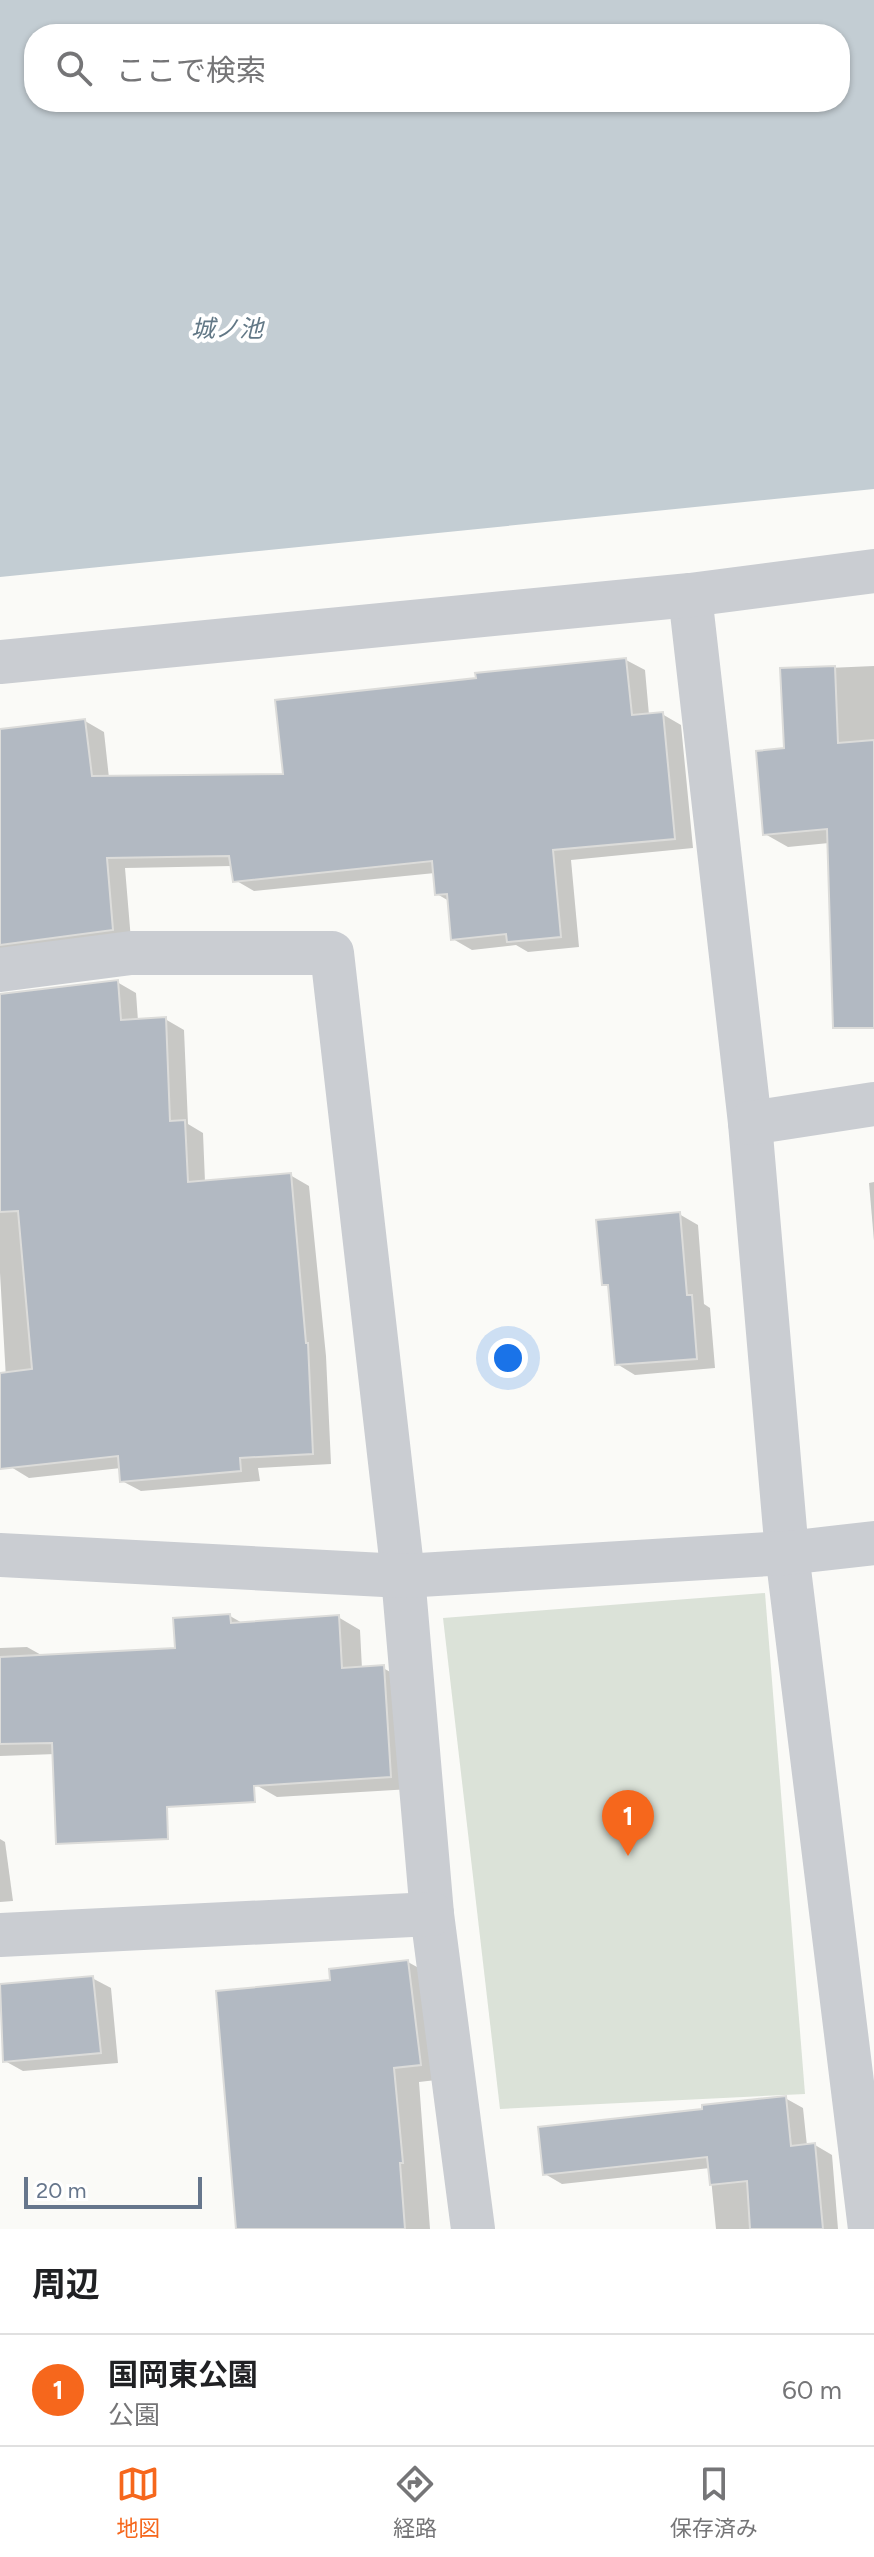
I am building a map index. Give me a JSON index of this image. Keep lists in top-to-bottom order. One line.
{"water":["城ノ池"],"scale_bar":"20 m","page":{"search":"ここで検索","pins":"1","scale":"20 m","heading":"周辺","list":[{"mark":"1","name":"国岡東公園","note":"公園","value":"60 m"}],"nav":["地図","経路","保存済み"]}}
